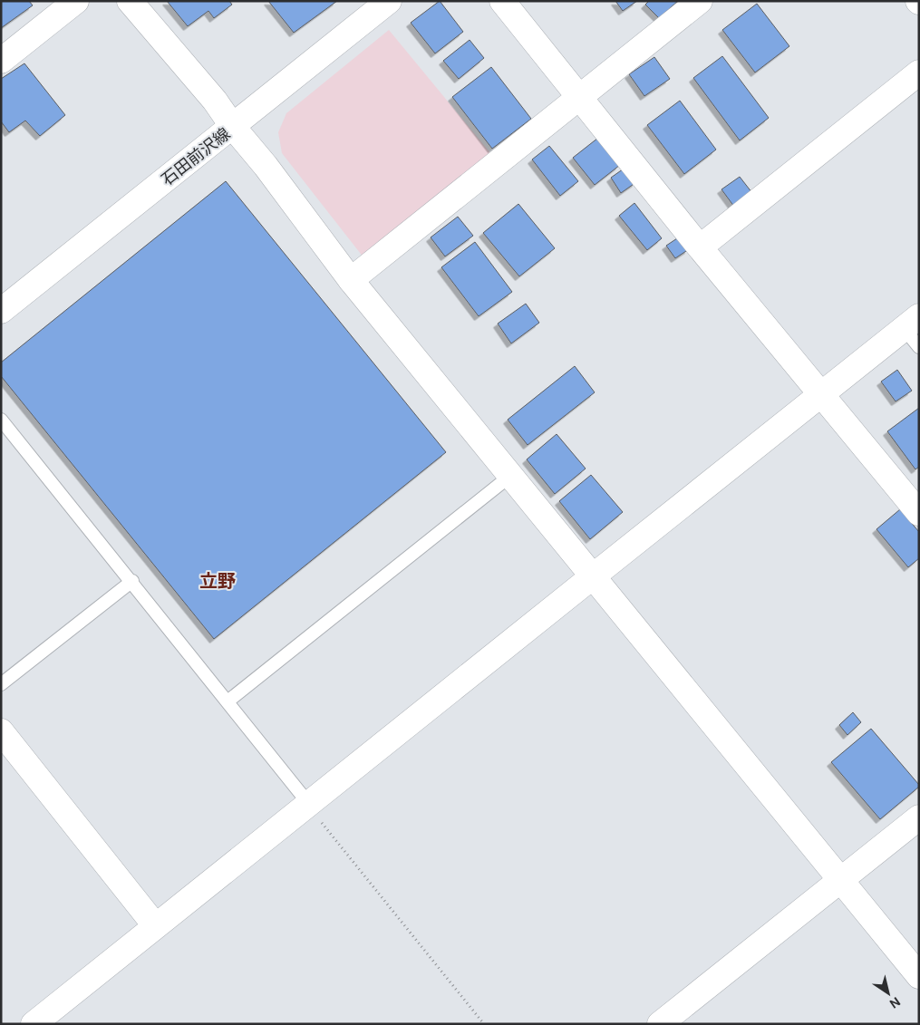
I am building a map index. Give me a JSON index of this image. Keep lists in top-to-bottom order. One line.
{"streets":{"street":["石田前沢線"]},"districts":["立野"],"north":"bottom right"}
